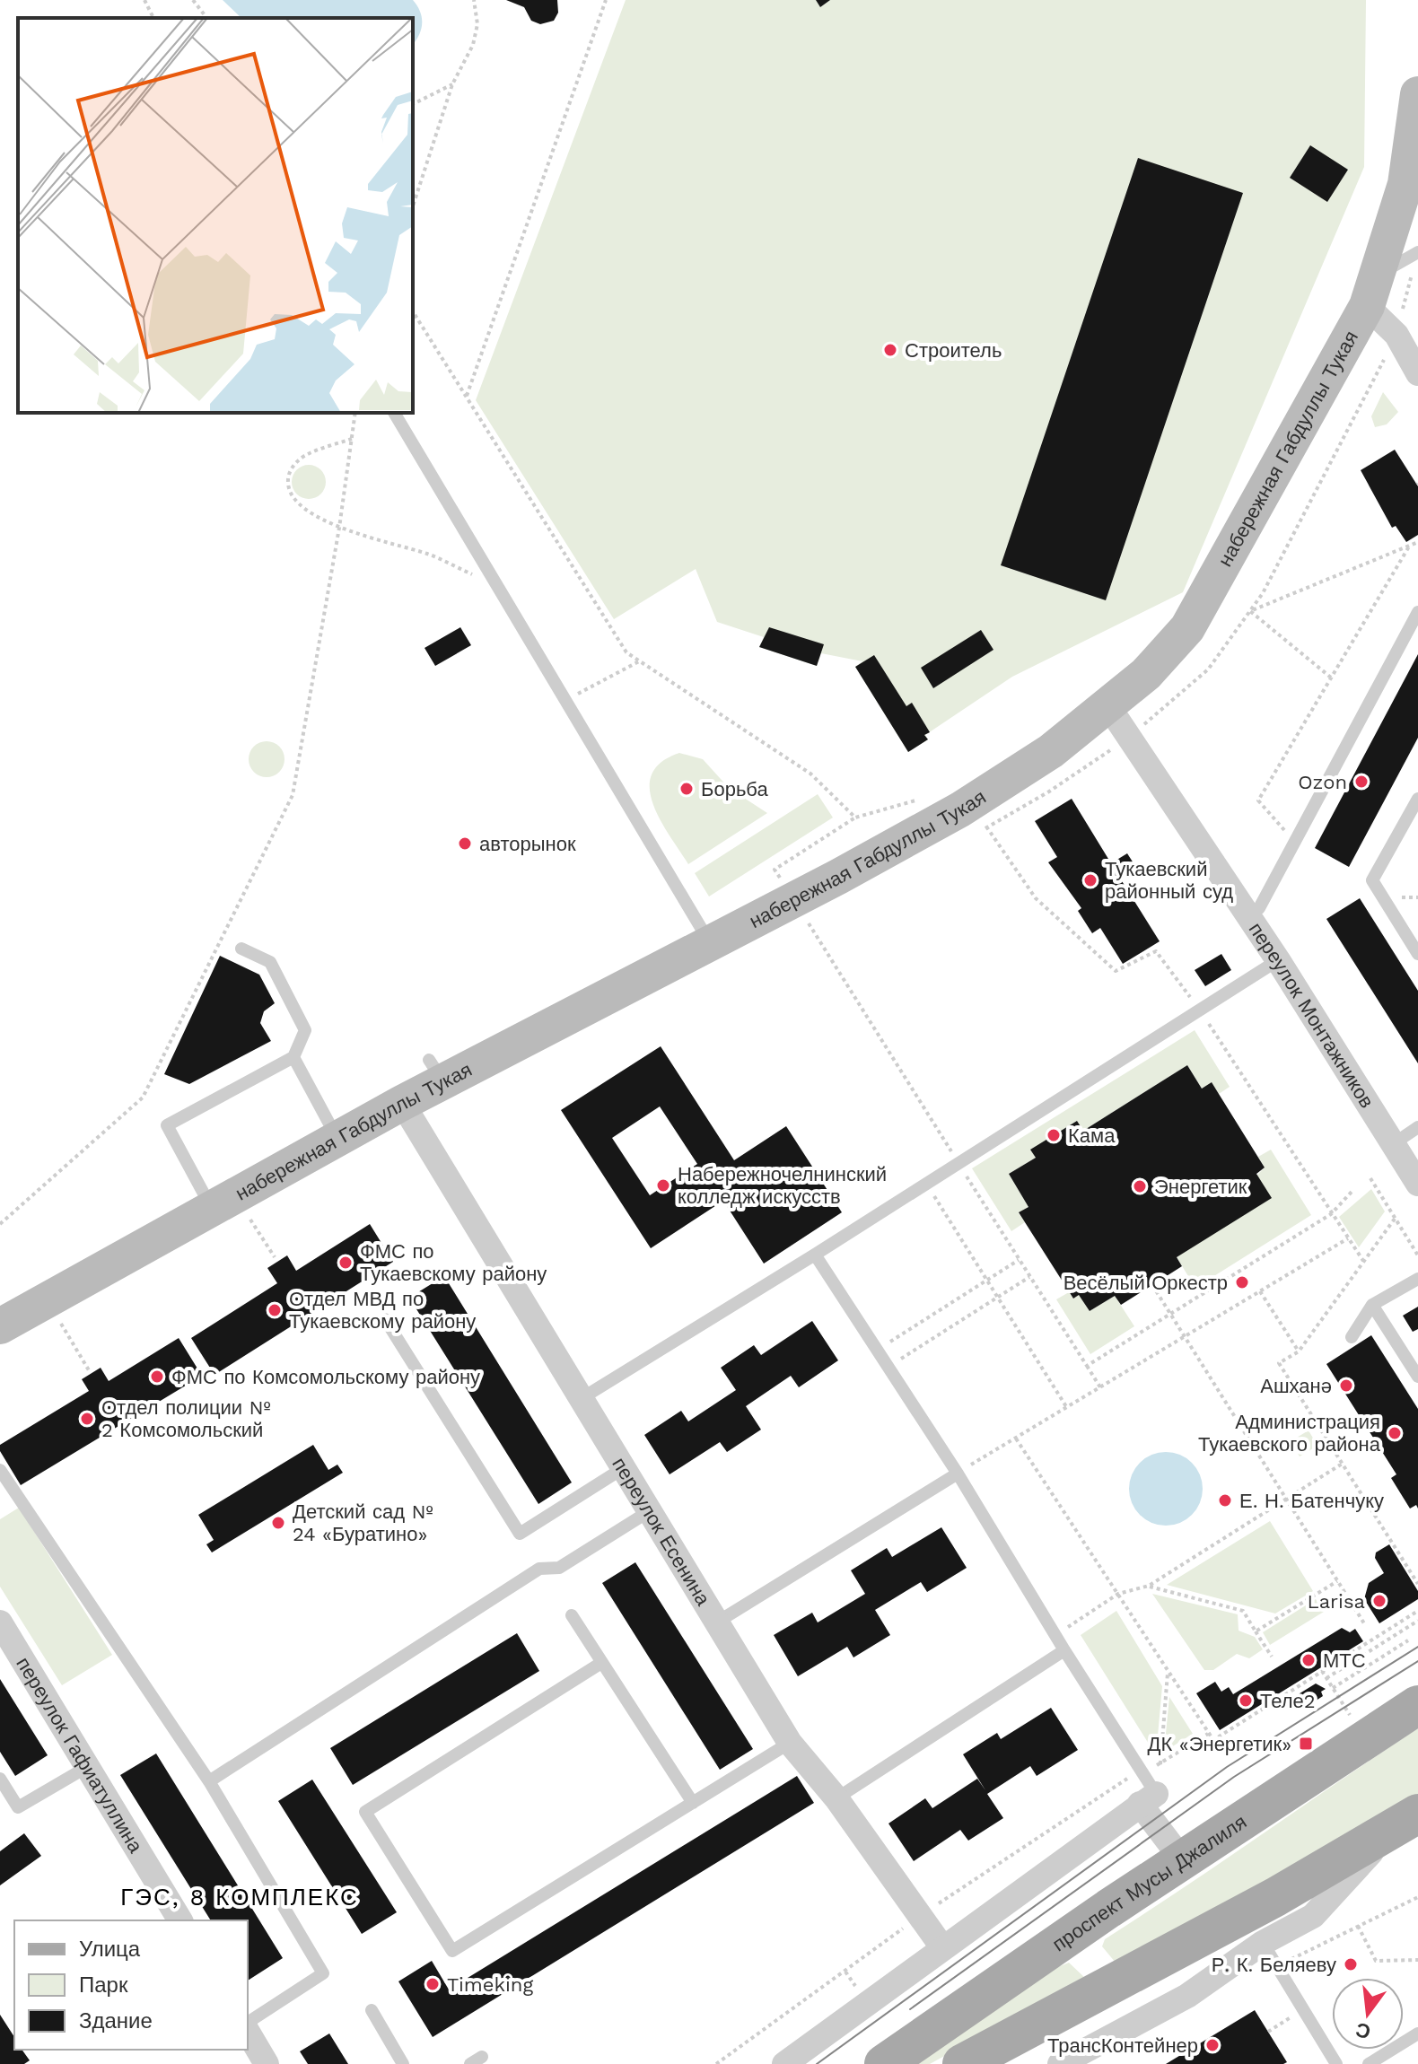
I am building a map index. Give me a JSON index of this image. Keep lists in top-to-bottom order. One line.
{"streets":{"main road":["набережная Габдуллы Тукая","проспект Мусы Джалиля"],"street":["переулок Монтажников","переулок Есенина","переулок Гафиатуллина"]},"crossings":[["набережная Габдуллы Тукая","переулок Монтажников"],["набережная Габдуллы Тукая","переулок Есенина"]],"districts":["ГЭС, 8 КОМПЛЕКС"],"places":{"other":["Строитель","Ozon","Борьба","авторынок","Тукаевский районный суд","Кама","Набережночелнинский колледж искусств","Энергетик","ФМС по Тукаевскому району","Весёлый Оркестр","Отдел МВД по Тукаевскому району","ФМС по Комсомольскому району","Ашханә","Отдел полиции № 2 Комсомольский","Администрация Тукаевского района","Е. Н. Батенчуку","Детский сад № 24 «Буратино»","Larisa","МТС","Теле2","Р. К. Беляеву","Timeking","ТрансКонтейнер"],"transit":["ДК «Энергетик»"]},"legend":["Улица","Парк","Здание"],"north":"bottom"}
